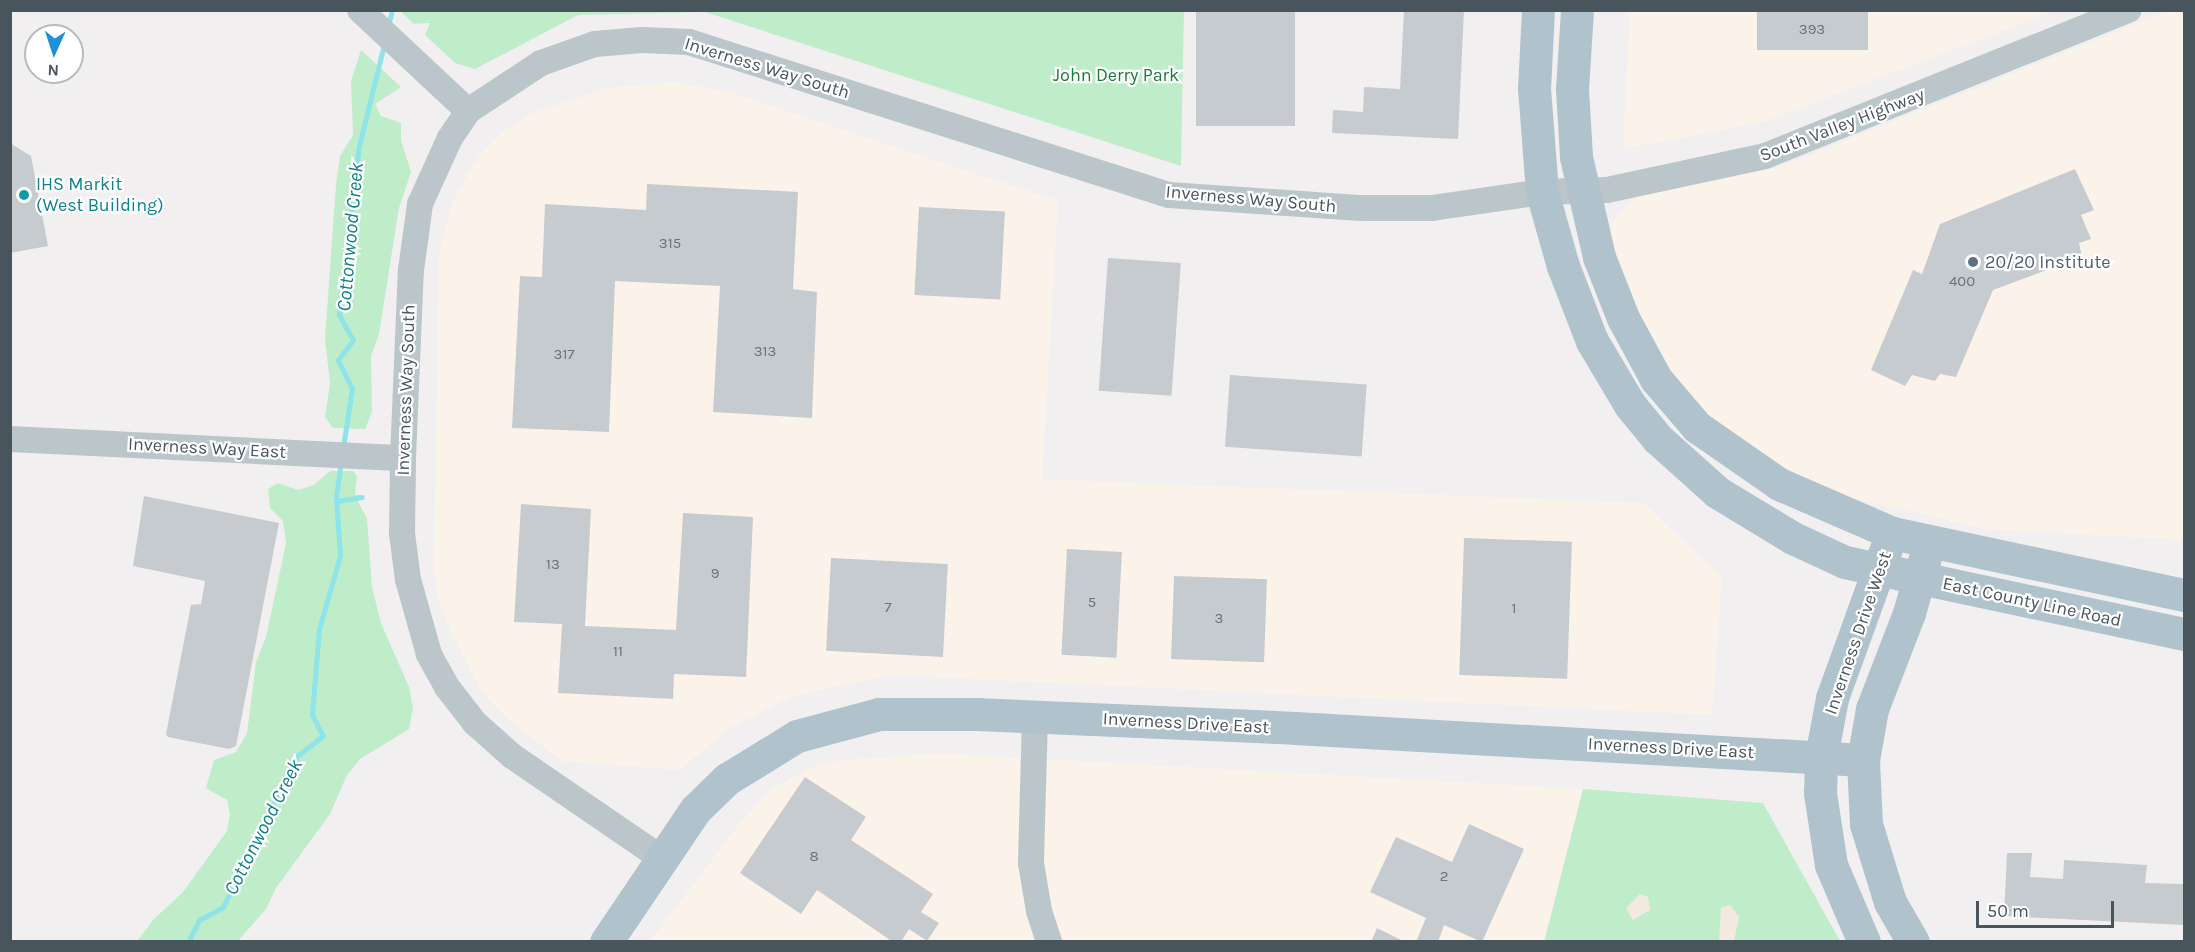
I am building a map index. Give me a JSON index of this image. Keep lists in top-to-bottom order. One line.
{"streets":{"main road":["East County Line Road","Inverness Drive West","Inverness Drive East"],"street":["Inverness Way South","South Valley Highway","Inverness Way East"]},"crossings":[["Inverness Way South","South Valley Highway"],["Inverness Way South","Inverness Way East"],["Inverness Way South","East County Line Road"],["Inverness Way South","Inverness Drive East"],["South Valley Highway","East County Line Road"],["East County Line Road","Inverness Drive West"],["Inverness Drive West","Inverness Drive East"]],"water":["Cottonwood Creek"],"parks":["John Derry Park"],"places":["IHS Markit (West Building)","20/20 Institute"],"house_numbers":["393","315","400","313","317","13","9","5","7","1","3","11","8","2"],"scale_bar":"50 m","north":"bottom"}
